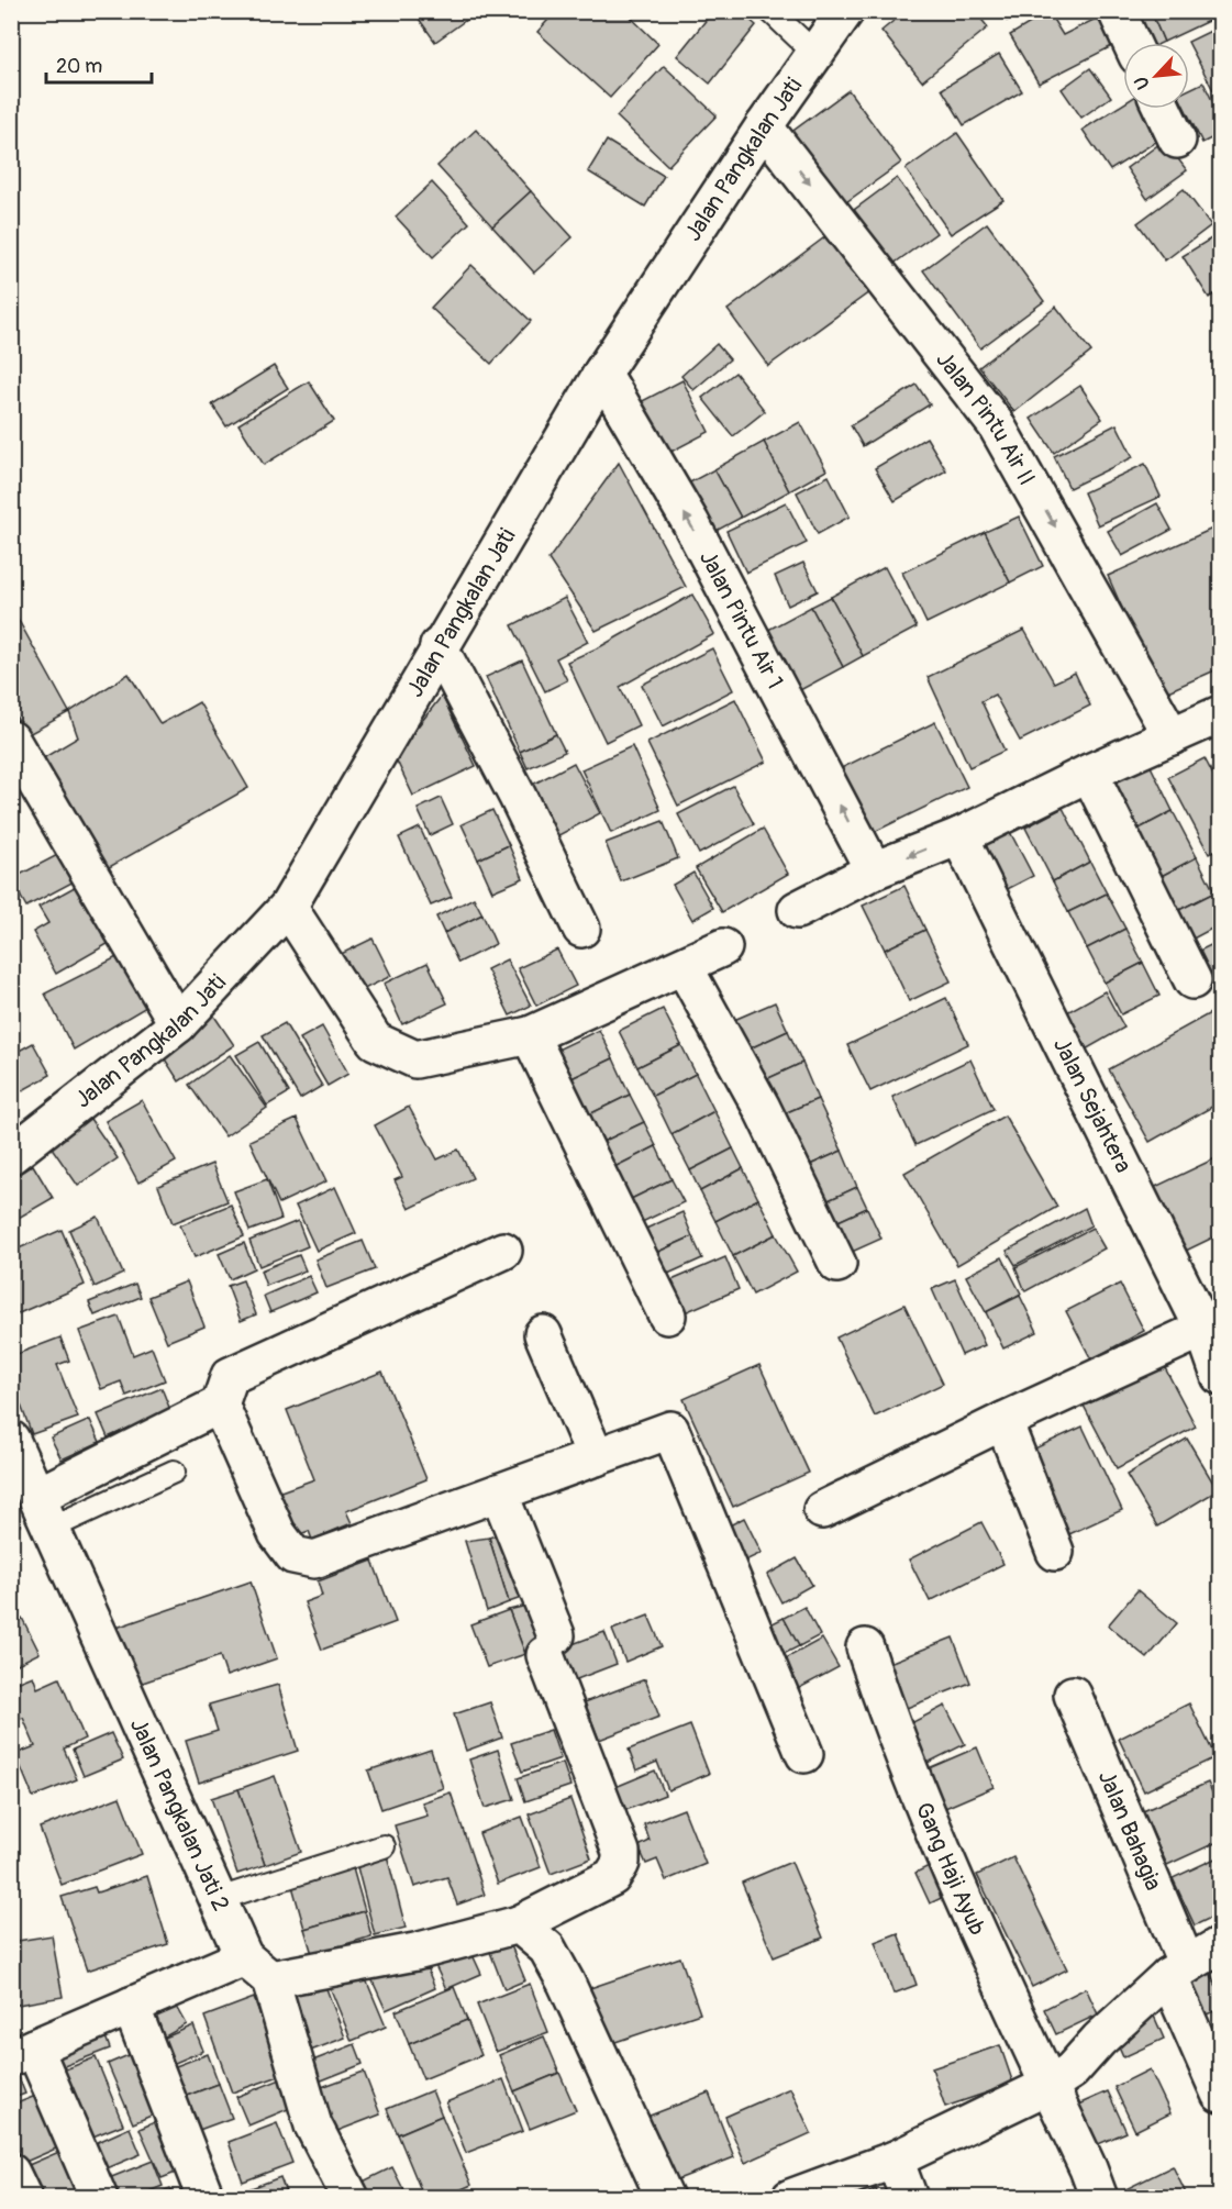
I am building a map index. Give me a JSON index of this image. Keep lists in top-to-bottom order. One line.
{"streets":{"street":["Jalan Pangkalan Jati","Jalan Pintu Air II","Jalan Pintu Air 1","Jalan Sejahtera","Jalan Pangkalan Jati 2","Jalan Bahagia","Gang Haji Ayub"]},"crossings":[["Jalan Pangkalan Jati","Jalan Pintu Air II"],["Jalan Pangkalan Jati","Jalan Pintu Air 1"]],"one_way":["Jalan Pintu Air II"],"scale_bar":"20 m","north":"bottom left"}
